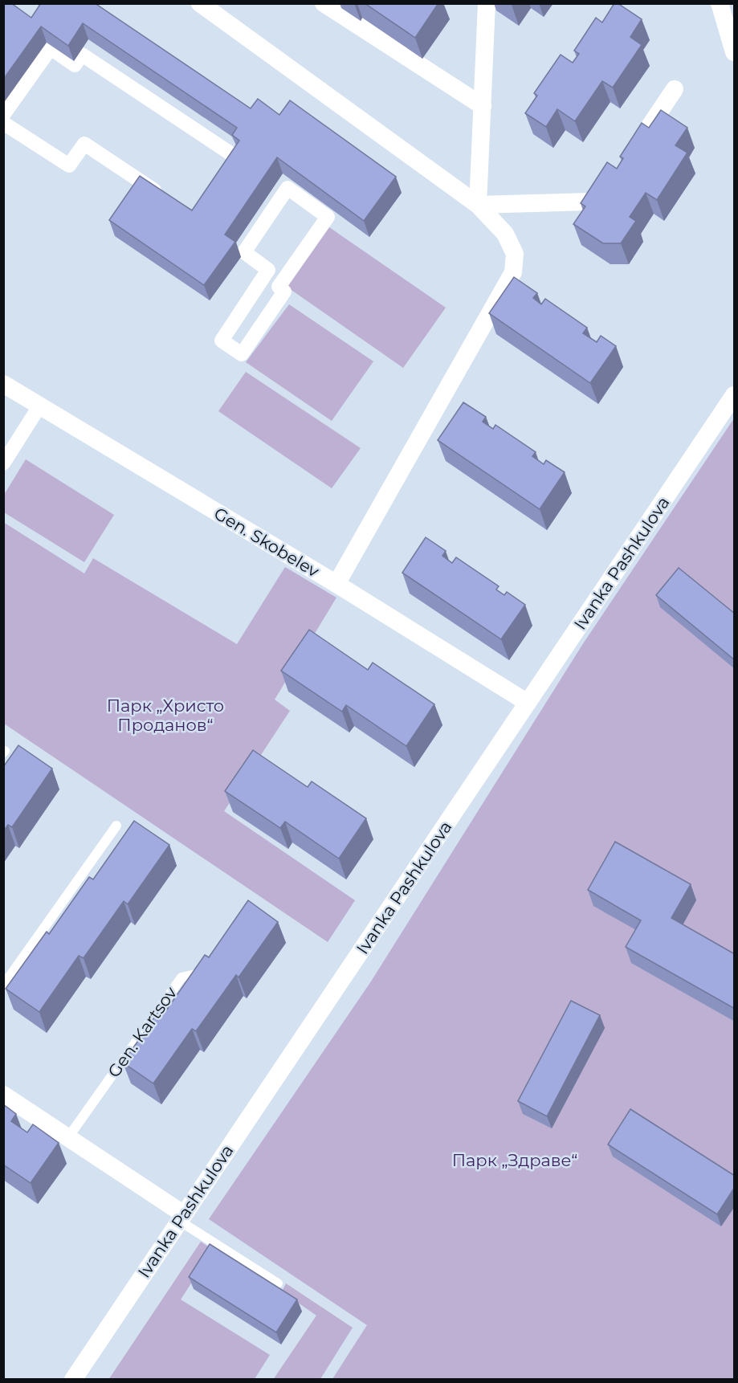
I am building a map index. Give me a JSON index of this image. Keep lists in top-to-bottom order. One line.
{"streets":{"street":["Gen. Skobelev","Ivanka Pashkulova"],"lane":["Gen. Kartsov"]},"crossings":[["Gen. Skobelev","Ivanka Pashkulova"]],"parks":["Парк „Христо Проданов“","Парк „Здраве“"]}
